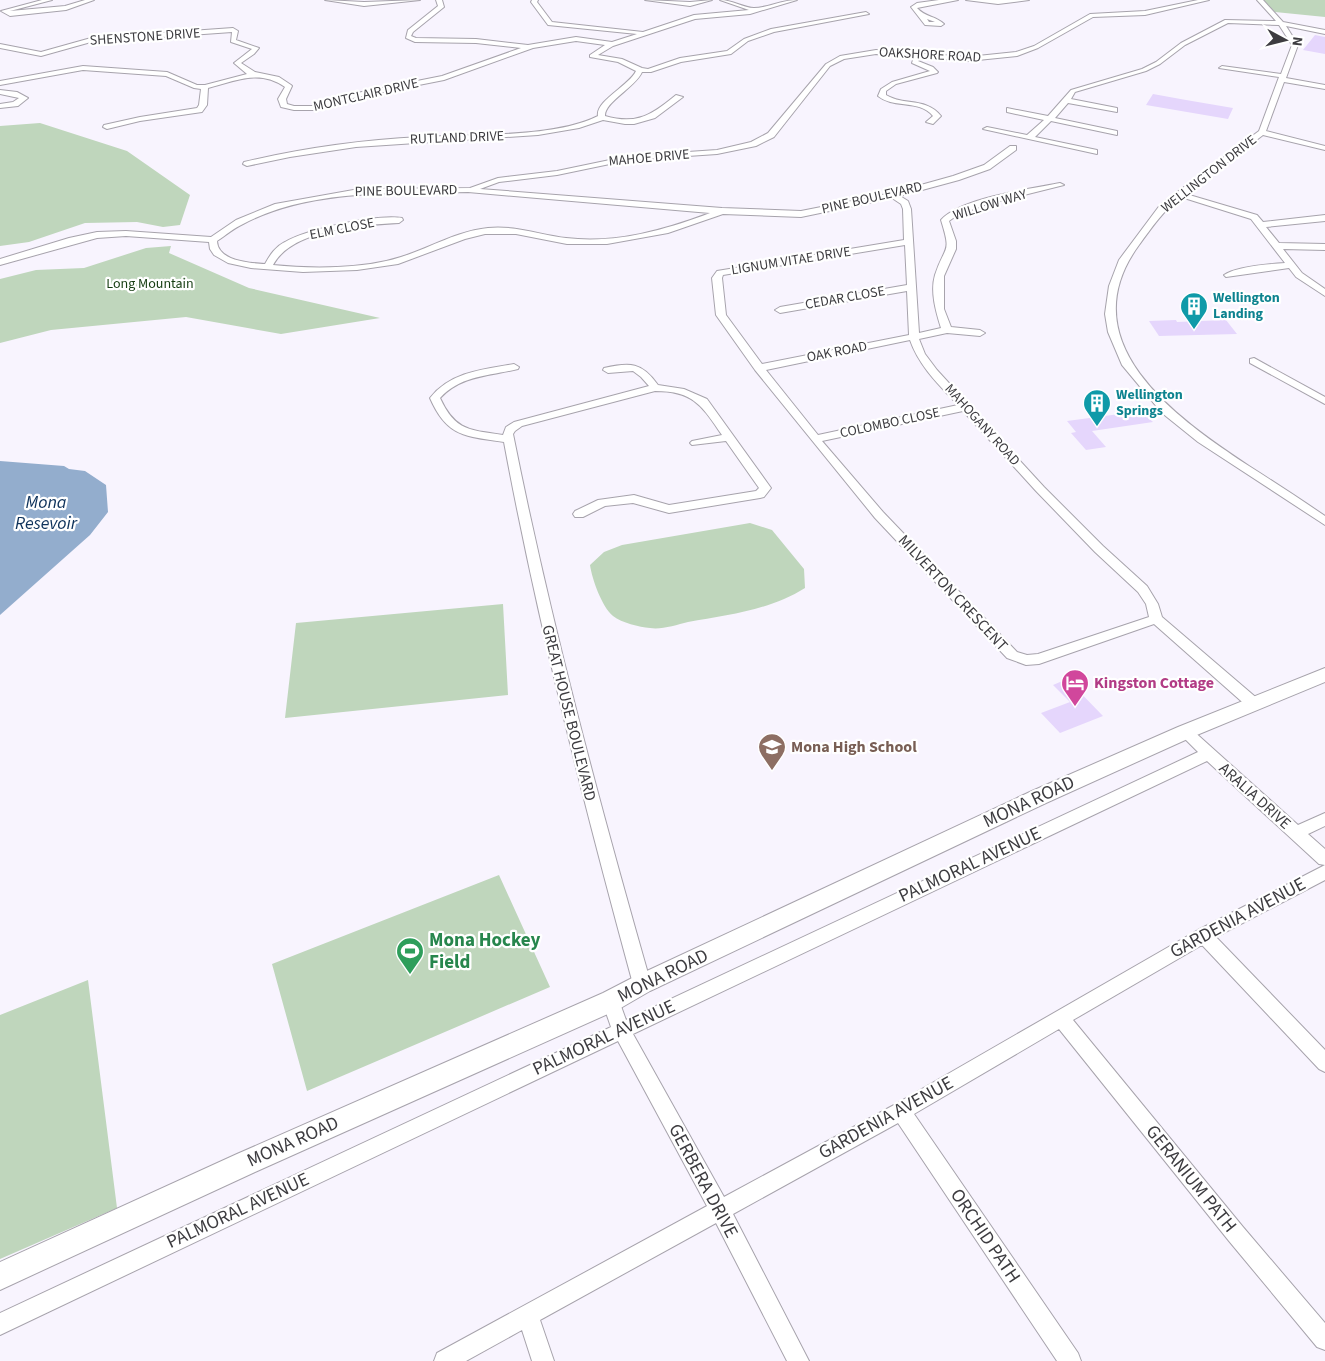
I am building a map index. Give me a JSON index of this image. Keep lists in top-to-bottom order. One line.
{"streets":{"street":["SHENSTONE DRIVE","OAKSHORE ROAD","MONTCLAIR DRIVE","RUTLAND DRIVE","MAHOE DRIVE","WELLINGTON DRIVE","PINE BOULEVARD","WILLOW WAY","ELM CLOSE","LIGNUM VITAE DRIVE","CEDAR CLOSE","OAK ROAD","COLOMBO CLOSE","MAHOGANY ROAD","MILVERTON CRESCENT","GREAT HOUSE BOULEVARD","ARALIA DRIVE","MONA ROAD","PALMORAL AVENUE","GARDENIA AVENUE","GERANIUM PATH","GERBERA DRIVE","ORCHID PATH"]},"crossings":[["SHENSTONE DRIVE","MONTCLAIR DRIVE"],["OAKSHORE ROAD","MAHOE DRIVE"],["MAHOE DRIVE","PINE BOULEVARD"],["PINE BOULEVARD","ELM CLOSE"],["PINE BOULEVARD","MAHOGANY ROAD"],["LIGNUM VITAE DRIVE","OAK ROAD"],["LIGNUM VITAE DRIVE","COLOMBO CLOSE"],["LIGNUM VITAE DRIVE","MAHOGANY ROAD"],["LIGNUM VITAE DRIVE","MILVERTON CRESCENT"],["CEDAR CLOSE","MAHOGANY ROAD"],["OAK ROAD","MAHOGANY ROAD"],["COLOMBO CLOSE","MAHOGANY ROAD"],["COLOMBO CLOSE","MILVERTON CRESCENT"],["MAHOGANY ROAD","MILVERTON CRESCENT"],["GREAT HOUSE BOULEVARD","MONA ROAD"],["ARALIA DRIVE","MONA ROAD"],["ARALIA DRIVE","PALMORAL AVENUE"],["MONA ROAD","GERBERA DRIVE"],["PALMORAL AVENUE","GERBERA DRIVE"],["GARDENIA AVENUE","GERANIUM PATH"],["GARDENIA AVENUE","GERBERA DRIVE"],["GARDENIA AVENUE","ORCHID PATH"]],"water":["Mona Resevoir"],"parks":["Long Mountain"],"places":{"building":["Wellington Landing","Wellington Springs"],"hotel":["Kingston Cottage"],"school or university":["Mona High School"],"sports":["Mona Hockey Field"]},"north":"right"}
